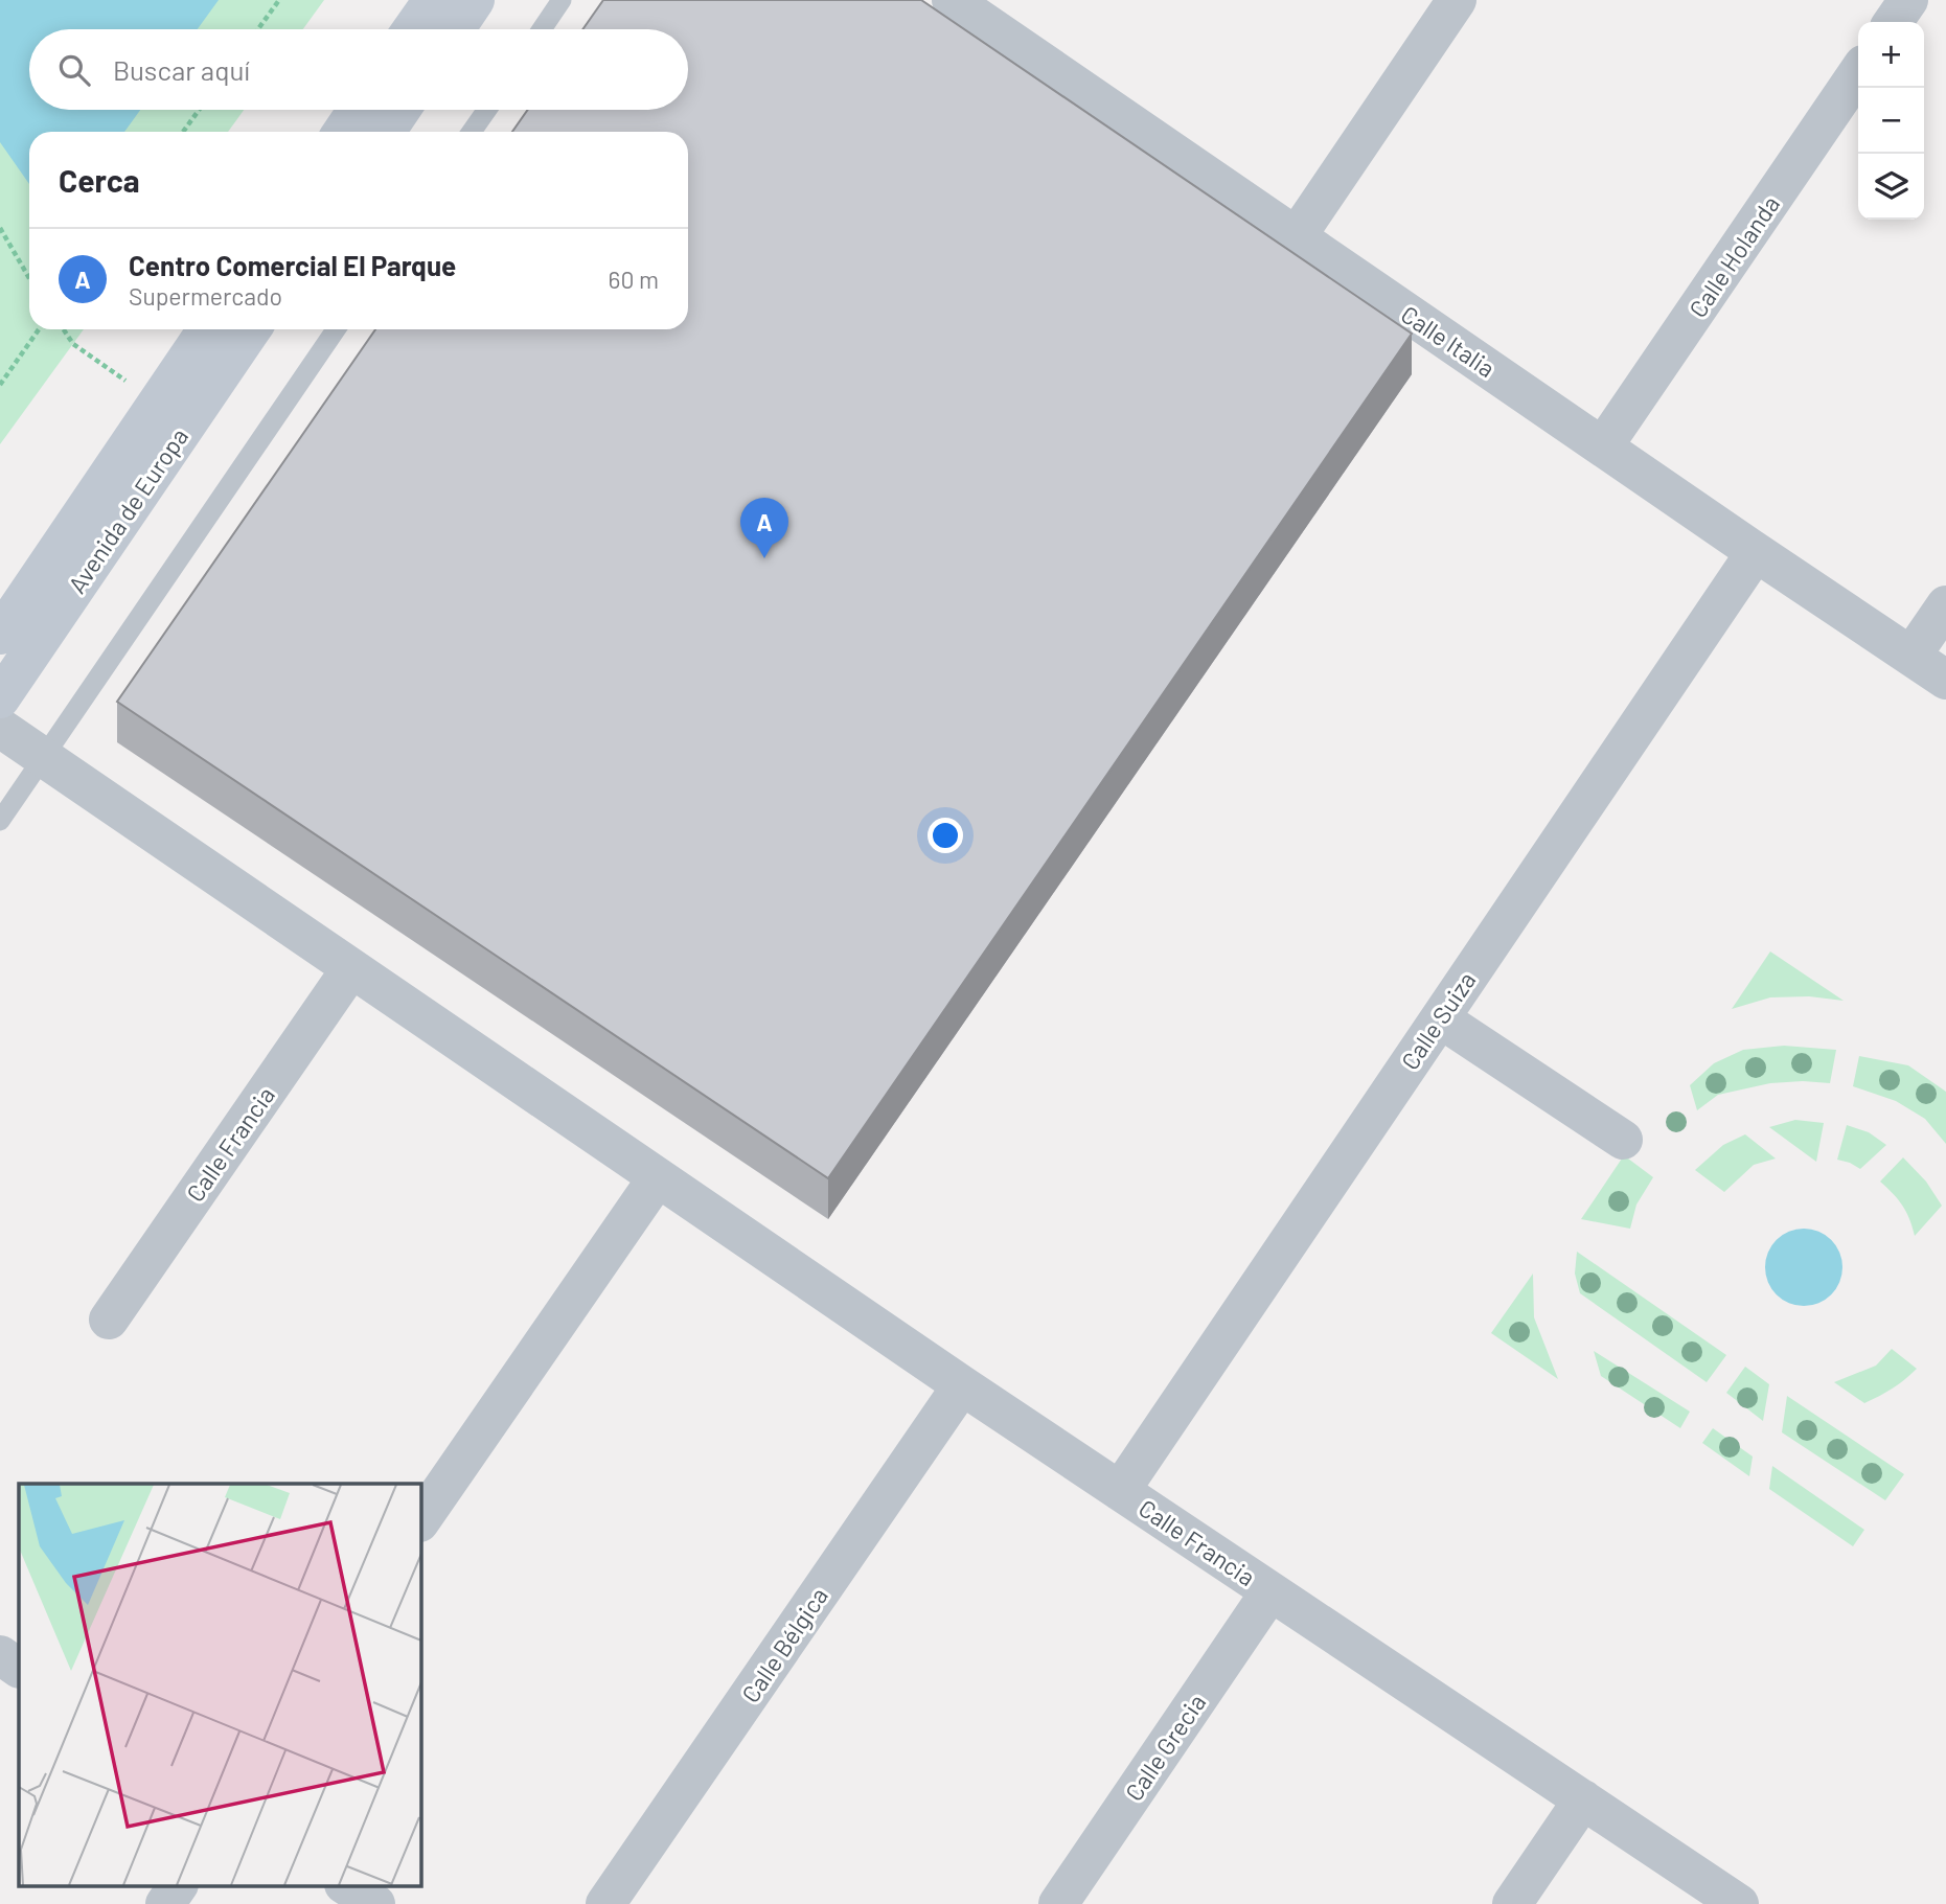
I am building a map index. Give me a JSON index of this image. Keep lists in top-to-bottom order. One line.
{"streets":{"main road":["Avenida de Europa"],"street":["Calle Holanda","Calle Italia","Calle Suiza","Calle Francia","Calle Bélgica","Calle Grecia"]},"crossings":[["Calle Holanda","Calle Italia"],["Calle Italia","Calle Suiza"],["Calle Suiza","Calle Francia"],["Calle Francia","Calle Bélgica"],["Calle Francia","Calle Grecia"]],"page":{"map_buttons":["+","−"],"search":"Buscar aquí","heading":"Cerca","list":[{"mark":"A","name":"Centro Comercial El Parque","note":"Supermercado","value":"60 m"}],"pins":"A"}}
